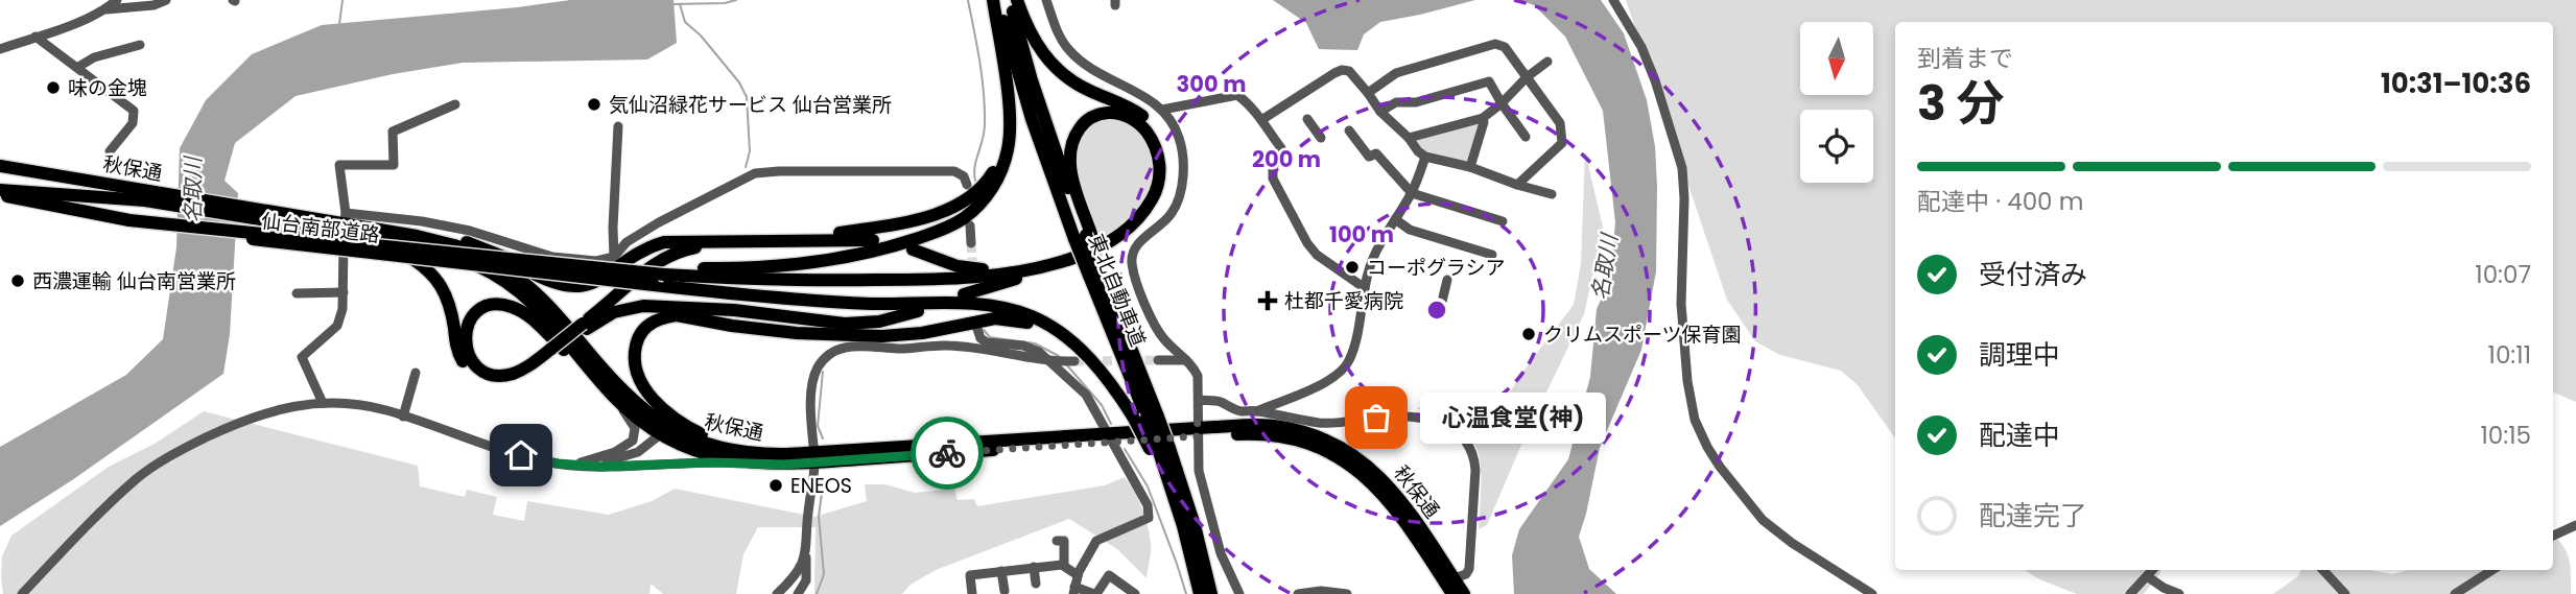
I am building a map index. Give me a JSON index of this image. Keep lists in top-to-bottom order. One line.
{"streets":{"highway":["秋保通","仙台南部道路","東北自動車道"]},"crossings":[["秋保通","仙台南部道路"]],"water":["名取川"],"places":{"other":["味の金塊","気仙沼緑花サービス 仙台営業所","コーポグラシア","西濃運輸 仙台南営業所","クリムスポーツ保育園","心温食堂(神)","ENEOS"],"health":["杜都千愛病院"]},"north":"bottom","page":{"heading":["3 分","到着まで","10:31–10:36"],"bar":"配達中 · 400 m","list":[["受付済み","10:07"],["調理中","10:11"],["配達中","10:15"],"配達完了"],"bubble":"心温食堂(神)"},"rings":["300 m","200 m","100 m"]}
